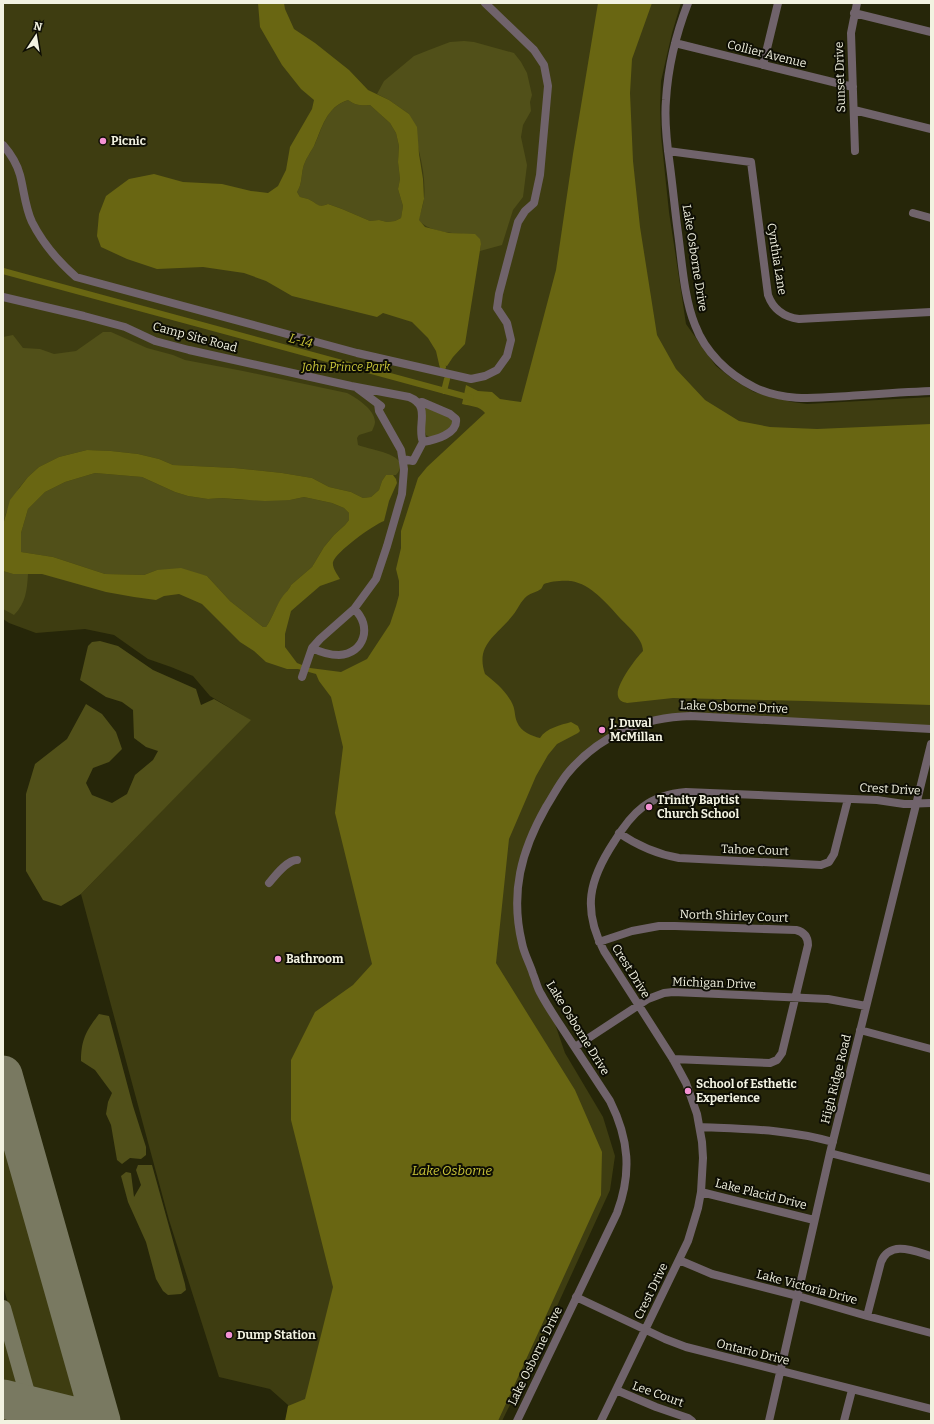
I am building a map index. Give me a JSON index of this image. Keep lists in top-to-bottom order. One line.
{"streets":{"street":["Collier Avenue","Sunset Drive","Lake Osborne Drive","Cynthia Lane","Camp Site Road","Crest Drive","Tahoe Court","North Shirley Court","Michigan Drive","High Ridge Road","Lake Placid Drive","Lake Victoria Drive","Ontario Drive","Lee Court"]},"crossings":[["Collier Avenue","Sunset Drive"],["Collier Avenue","Lake Osborne Drive"],["Lake Osborne Drive","Cynthia Lane"],["Lake Osborne Drive","Michigan Drive"],["Lake Osborne Drive","Ontario Drive"],["Crest Drive","Tahoe Court"],["Crest Drive","North Shirley Court"],["Crest Drive","Michigan Drive"],["Crest Drive","High Ridge Road"],["Crest Drive","Lake Placid Drive"],["Crest Drive","Lake Victoria Drive"],["Crest Drive","Ontario Drive"],["Crest Drive","Lee Court"],["North Shirley Court","Michigan Drive"],["Michigan Drive","High Ridge Road"],["High Ridge Road","Lake Placid Drive"],["High Ridge Road","Lake Victoria Drive"],["High Ridge Road","Ontario Drive"]],"water":["L-14","Lake Osborne"],"parks":["John Prince Park"],"places":["Picnic","J. Duval McMillan","Trinity Baptist Church School","Bathroom","School of Esthetic Experience","Dump Station"],"north":"top"}
